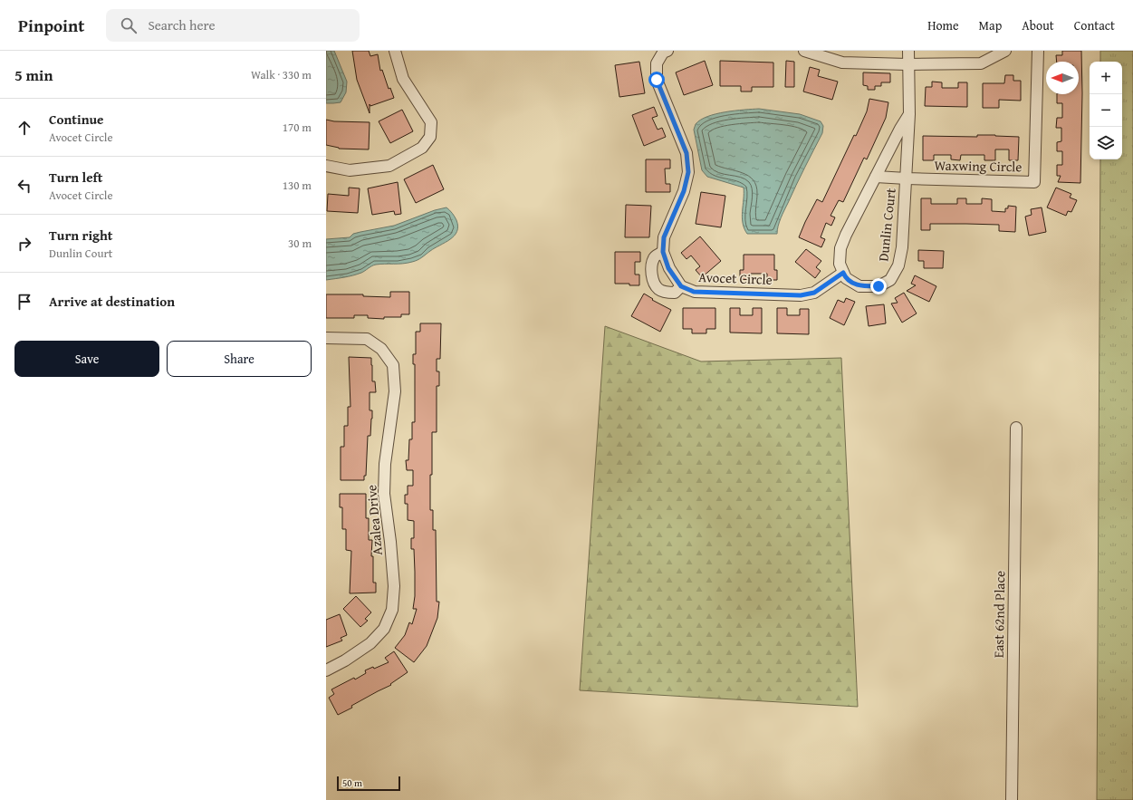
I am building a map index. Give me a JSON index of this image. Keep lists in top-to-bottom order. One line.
{"streets":{"street":["Waxwing Circle","Dunlin Court","Avocet Circle","Azalea Drive","East 62nd Place"]},"crossings":[["Waxwing Circle","Dunlin Court"],["Dunlin Court","Avocet Circle"]],"scale_bar":"50 m","north":"left","page":{"header":"Pinpoint","search":"Search here","nav":["Home","Map","About","Contact"],"heading":["5 min","Walk · 330 m"],"map_buttons":["+","−"],"list":[["Continue","Avocet Circle","170 m"],["Turn left","Avocet Circle","130 m"],["Turn right","Dunlin Court","30 m"],"Arrive at destination"],"buttons":["Save","Share"],"scale":"50 m"}}
